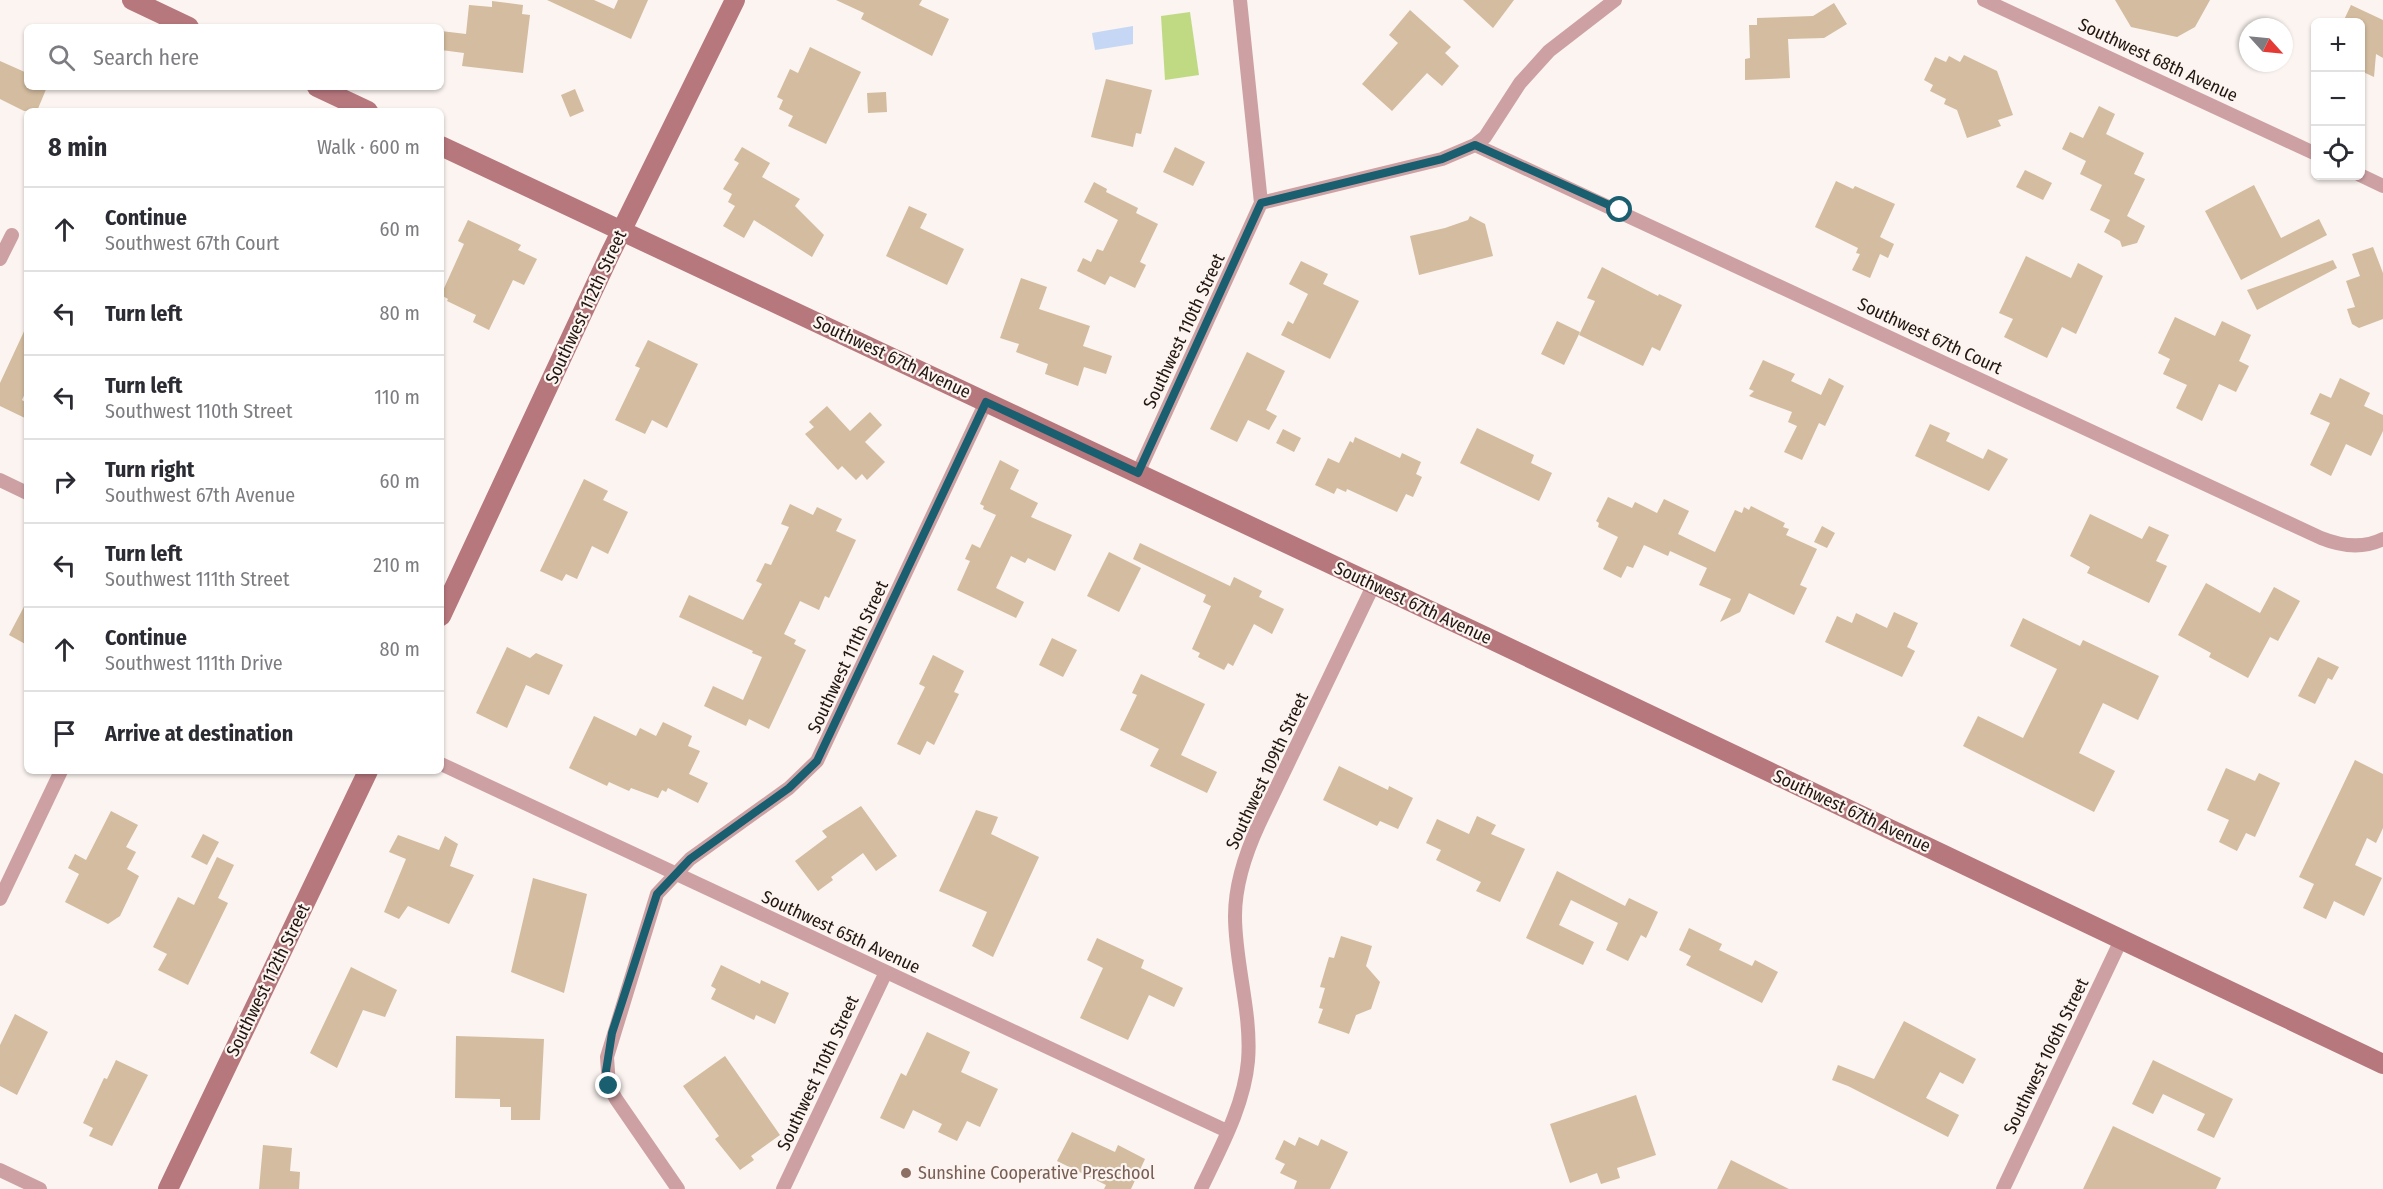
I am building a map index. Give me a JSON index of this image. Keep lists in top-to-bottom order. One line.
{"streets":{"main road":["Southwest 112th Street","Southwest 67th Avenue"],"street":["Southwest 68th Avenue","Southwest 110th Street","Southwest 67th Court","Southwest 111th Street","Southwest 109th Street","Southwest 65th Avenue","Southwest 106th Street"]},"crossings":[["Southwest 112th Street","Southwest 67th Avenue"],["Southwest 110th Street","Southwest 67th Avenue"],["Southwest 110th Street","Southwest 65th Avenue"],["Southwest 67th Avenue","Southwest 111th Street"],["Southwest 67th Avenue","Southwest 109th Street"],["Southwest 67th Avenue","Southwest 106th Street"],["Southwest 111th Street","Southwest 65th Avenue"],["Southwest 109th Street","Southwest 65th Avenue"]],"places":["Sunshine Cooperative Preschool"],"north":"bottom right","page":{"map_buttons":["+","−"],"search":"Search here","heading":["8 min","Walk · 600 m"],"list":[["Continue","Southwest 67th Court","60 m"],["Turn left","80 m"],["Turn left","Southwest 110th Street","110 m"],["Turn right","Southwest 67th Avenue","60 m"],["Turn left","Southwest 111th Street","210 m"],["Continue","Southwest 111th Drive","80 m"],"Arrive at destination"]}}
